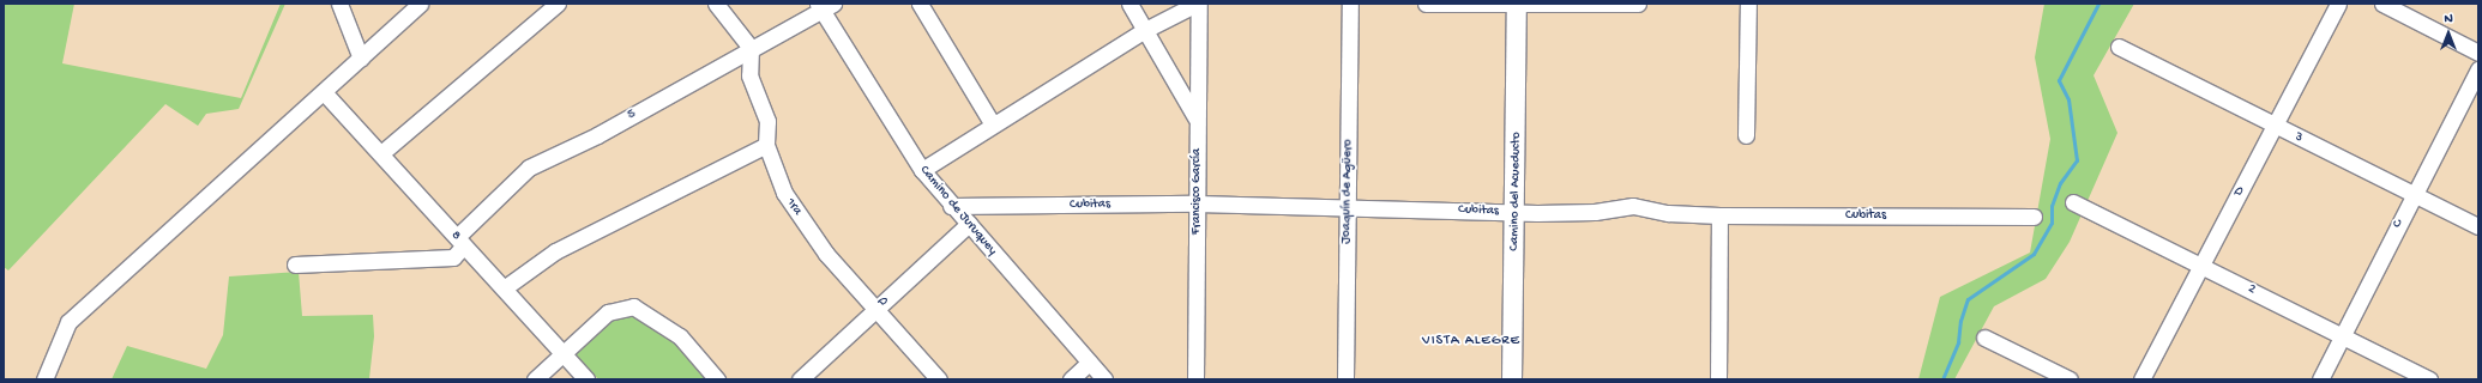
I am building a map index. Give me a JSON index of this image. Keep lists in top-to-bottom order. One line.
{"streets":{"main road":["Camino del Acueducto"],"street":["5","3","Francisco García","Joaquín de Agüero","D","Cubitas","1ra","Camino de Juruquey","C","8","2"]},"crossings":[["5","1ra"],["5","Camino de Juruquey"],["5","8"],["3","D"],["3","C"],["Francisco García","Cubitas"],["Joaquín de Agüero","Cubitas"],["Camino del Acueducto","Cubitas"],["D","1ra"],["D","Camino de Juruquey"],["D","2"],["Cubitas","Camino de Juruquey"],["C","2"]],"districts":["VISTA ALEGRE"],"north":"top"}
